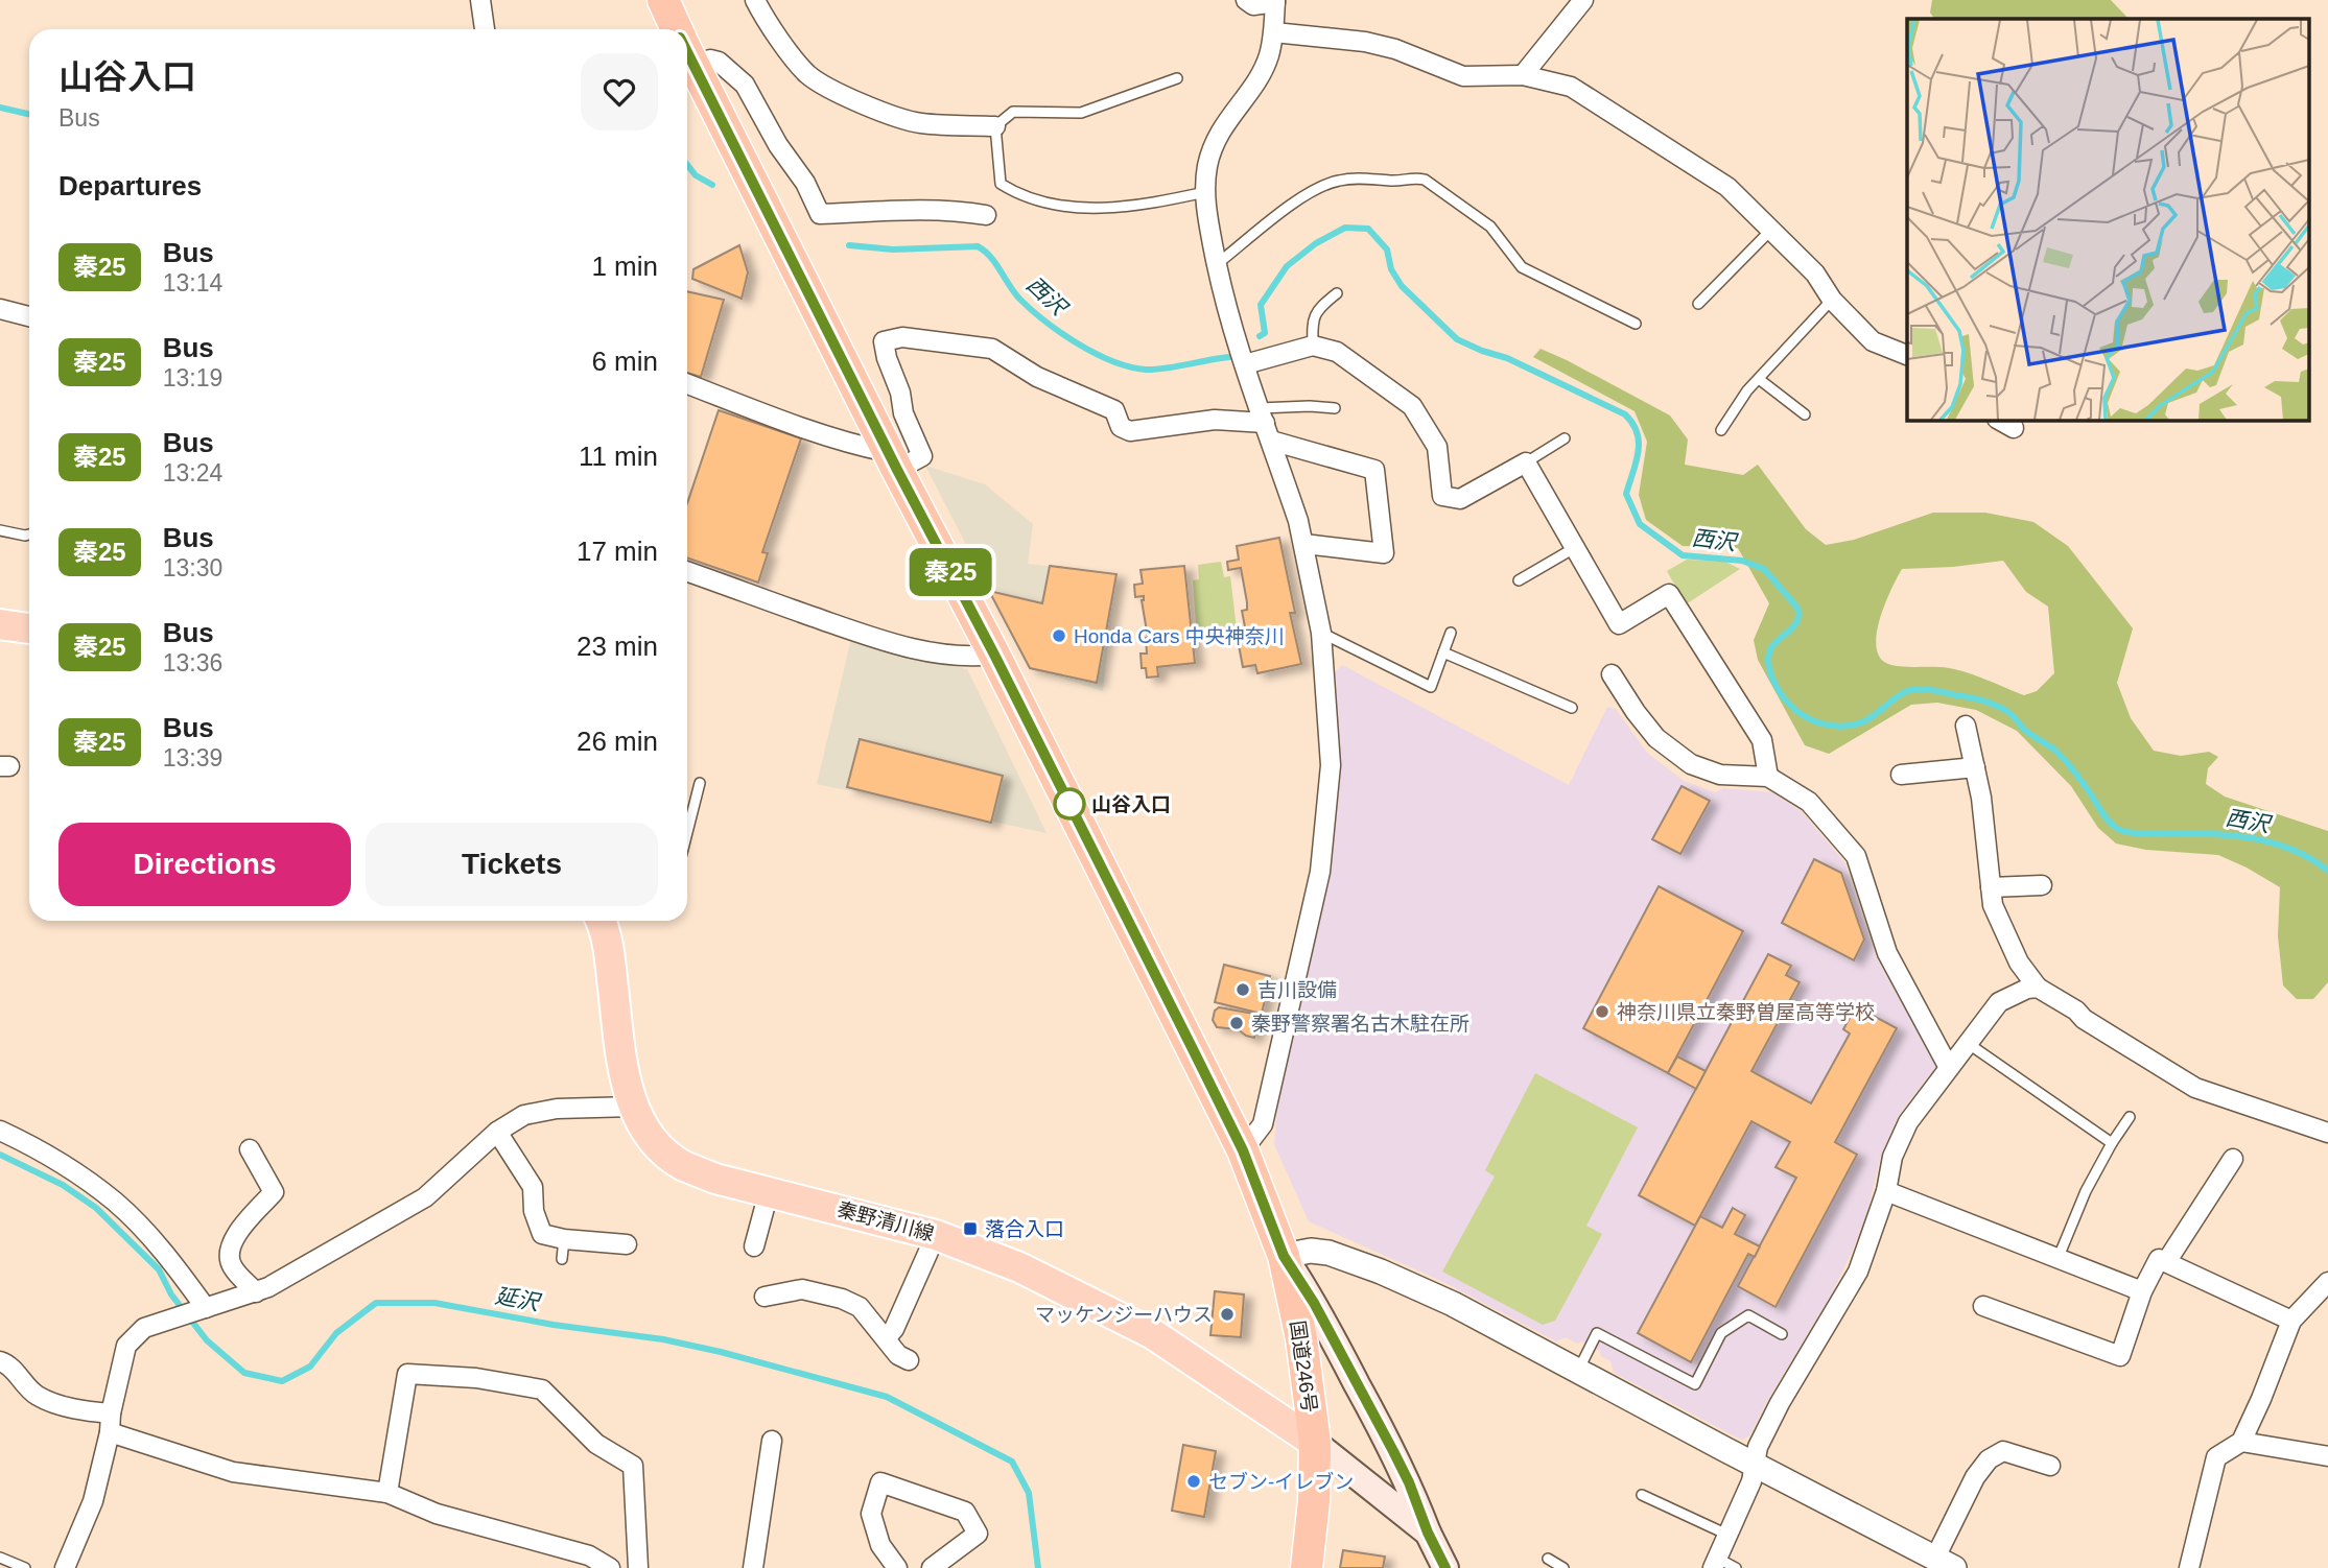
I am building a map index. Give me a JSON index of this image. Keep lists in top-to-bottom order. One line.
{"streets":{"highway":["国道246号"],"main road":["秦野清川線"]},"crossings":[["秦野清川線","国道246号"]],"water":["西沢","延沢"],"places":{"other":["Honda Cars 中央神奈川","山谷入口","吉川設備","神奈川県立秦野曽屋高等学校","秦野警察署名古木駐在所","マッケンジーハウス","セブン-イレブン"],"transit":["落合入口"]},"lines":["bus line 秦25"],"page":{"on_map":"秦25","heading":[["山谷入口","Bus"],"Departures"],"list":[{"mark":"秦25","name":"Bus","note":"13:14","value":"1 min"},{"mark":"秦25","name":"Bus","note":"13:19","value":"6 min"},{"mark":"秦25","name":"Bus","note":"13:24","value":"11 min"},{"mark":"秦25","name":"Bus","note":"13:30","value":"17 min"},{"mark":"秦25","name":"Bus","note":"13:36","value":"23 min"},{"mark":"秦25","name":"Bus","note":"13:39","value":"26 min"}],"buttons":["Directions","Tickets"]}}
